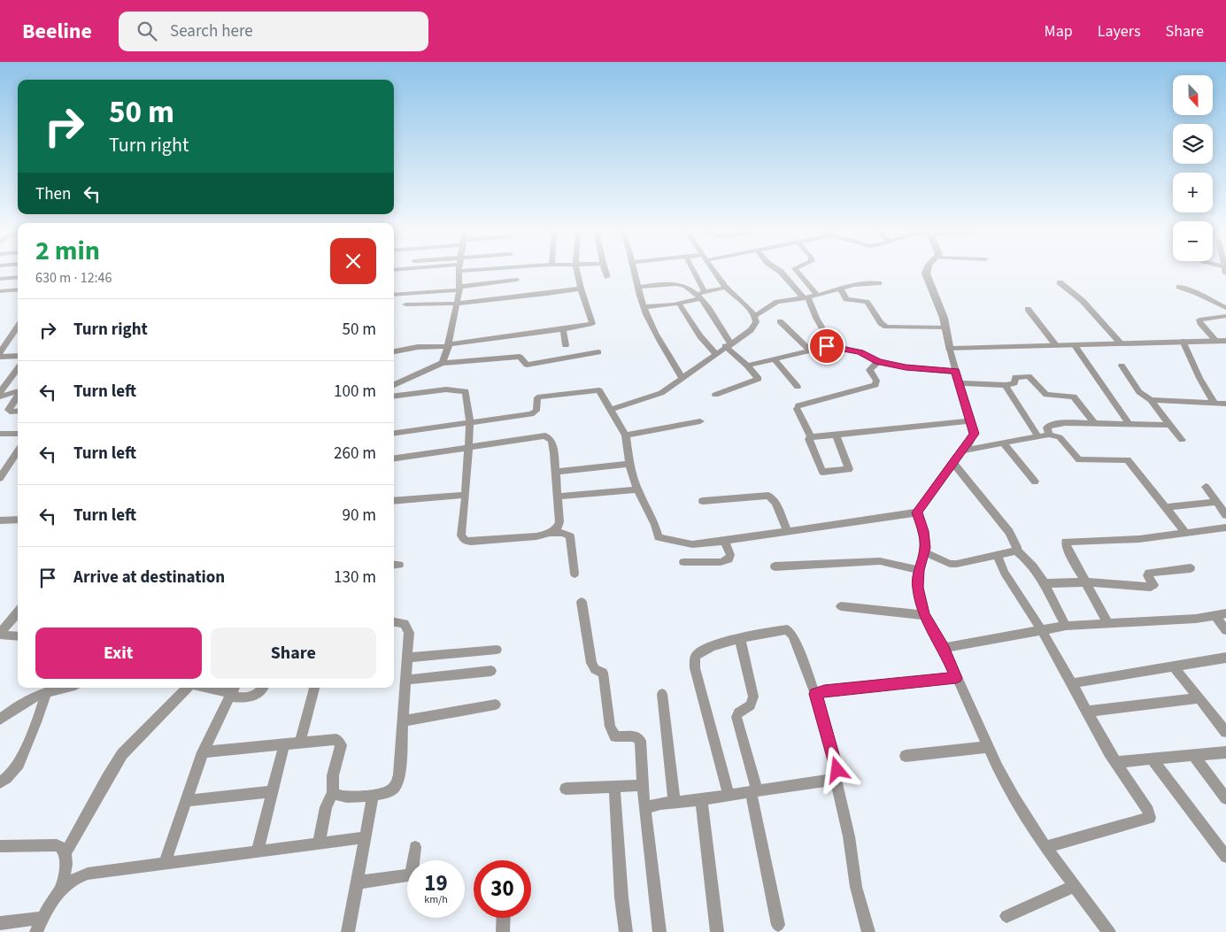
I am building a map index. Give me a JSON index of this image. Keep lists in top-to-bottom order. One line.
{"north":"bottom","page":{"header":"Beeline","search":"Search here","nav":["Map","Layers","Share"],"map_buttons":["+","−"],"turn":["50 m","Turn right"],"then":"Then","heading":["2 min","630 m · 12:46"],"list":[{"name":"Turn right","value":"50 m"},{"name":"Turn left","value":"100 m"},{"name":"Turn left","value":"260 m"},{"name":"Turn left","value":"90 m"},{"name":"Arrive at destination","value":"130 m"}],"buttons":["Exit","Share"],"speed":"19 km/h","limit":"30"}}
